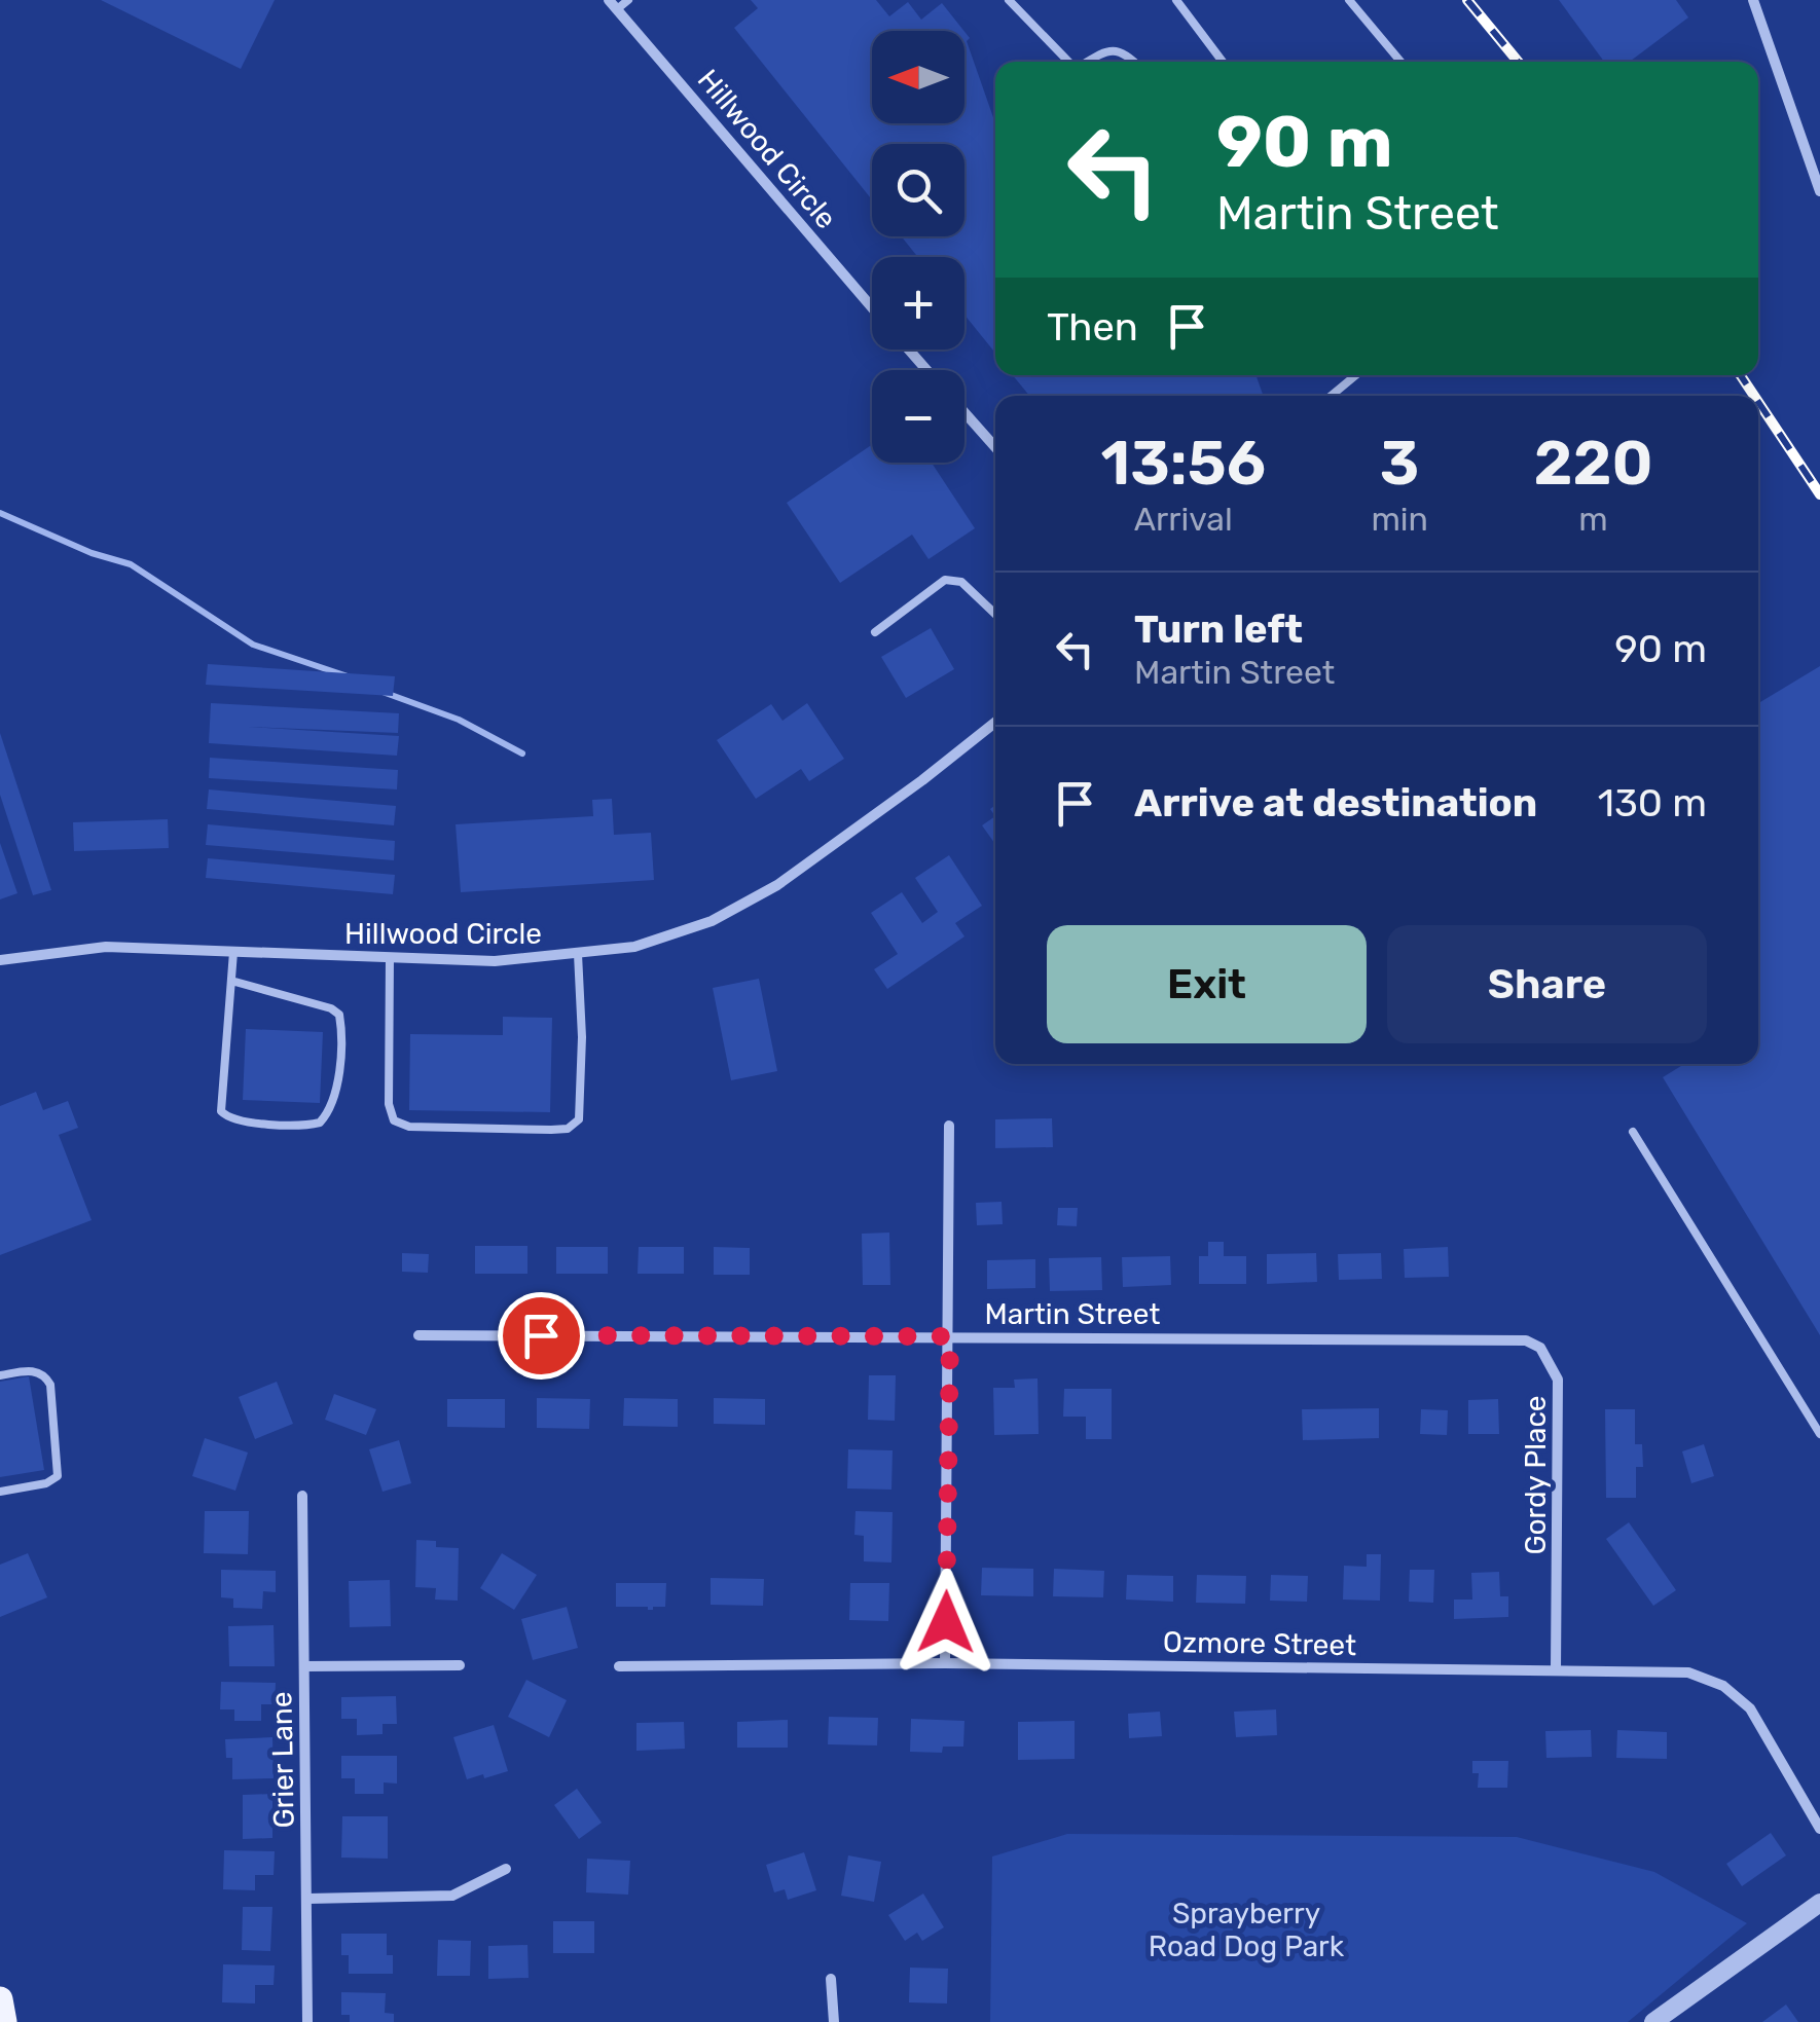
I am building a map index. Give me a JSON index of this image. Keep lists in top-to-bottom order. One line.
{"streets":{"street":["Hillwood Circle","Martin Street","Gordy Place","Ozmore Street","Grier Lane"]},"crossings":[["Martin Street","Gordy Place"],["Gordy Place","Ozmore Street"]],"parks":["Sprayberry Road Dog Park"],"north":"left","page":{"map_buttons":["+","−"],"turn":["90 m","Martin Street"],"then":"Then","eta":["13:56","Arrival","3","min","220","m"],"list":[{"name":"Turn left","note":"Martin Street","value":"90 m"},{"name":"Arrive at destination","value":"130 m"}],"buttons":["Exit","Share"]}}
